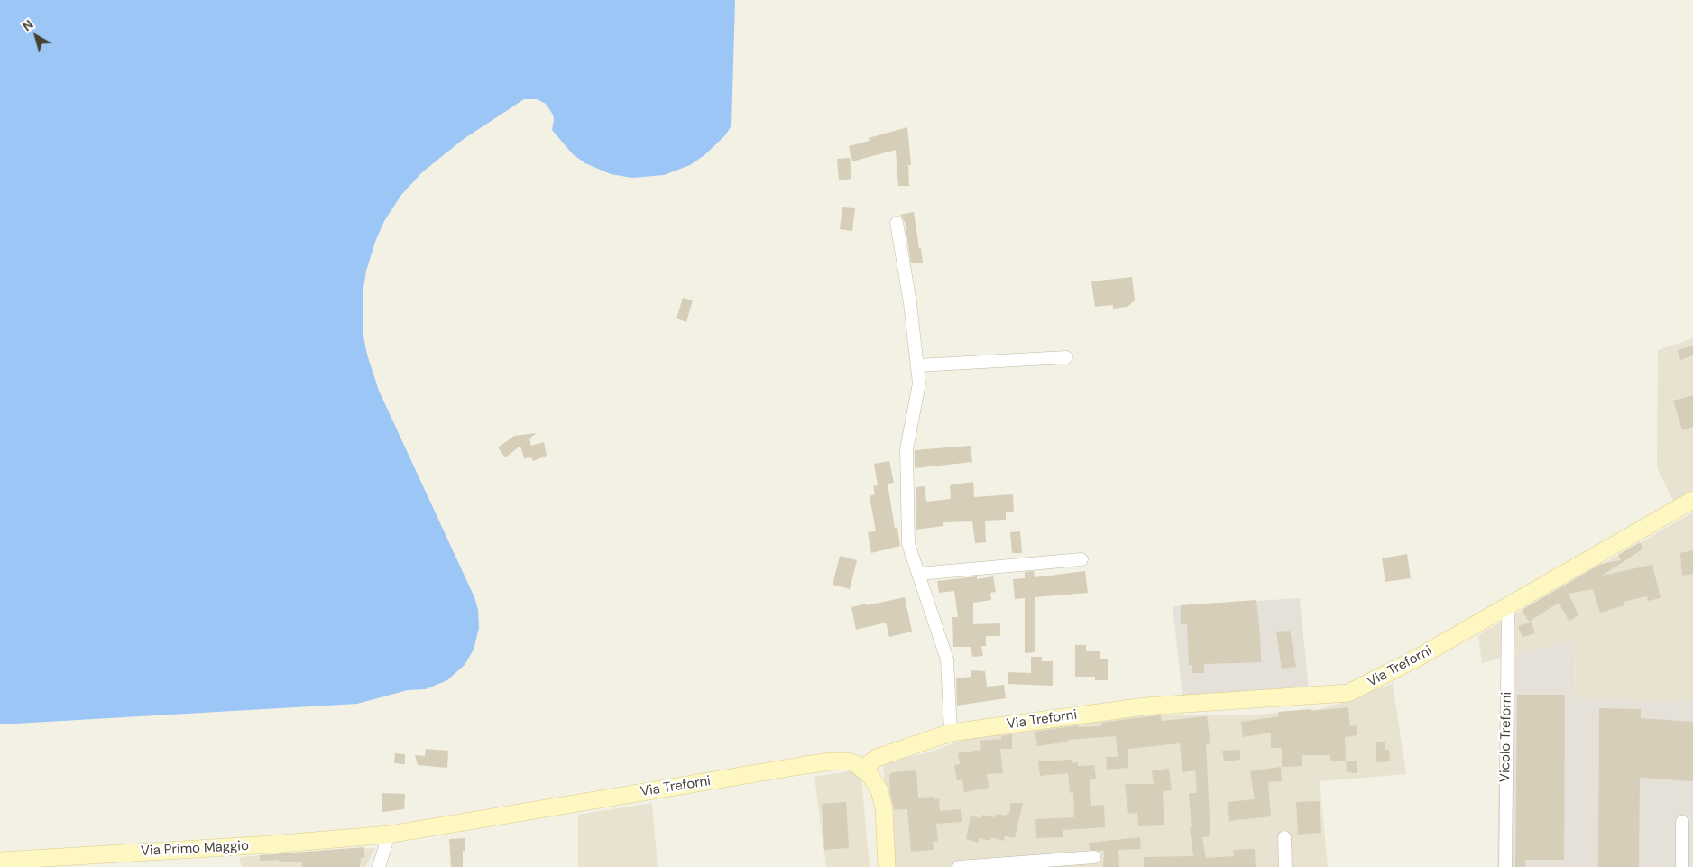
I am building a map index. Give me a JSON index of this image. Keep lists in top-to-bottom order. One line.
{"streets":{"street":["Via Treforni","Vicolo Treforni","Via Primo Maggio"]},"crossings":[["Via Treforni","Vicolo Treforni"],["Via Treforni","Via Primo Maggio"]],"north":"top left"}
